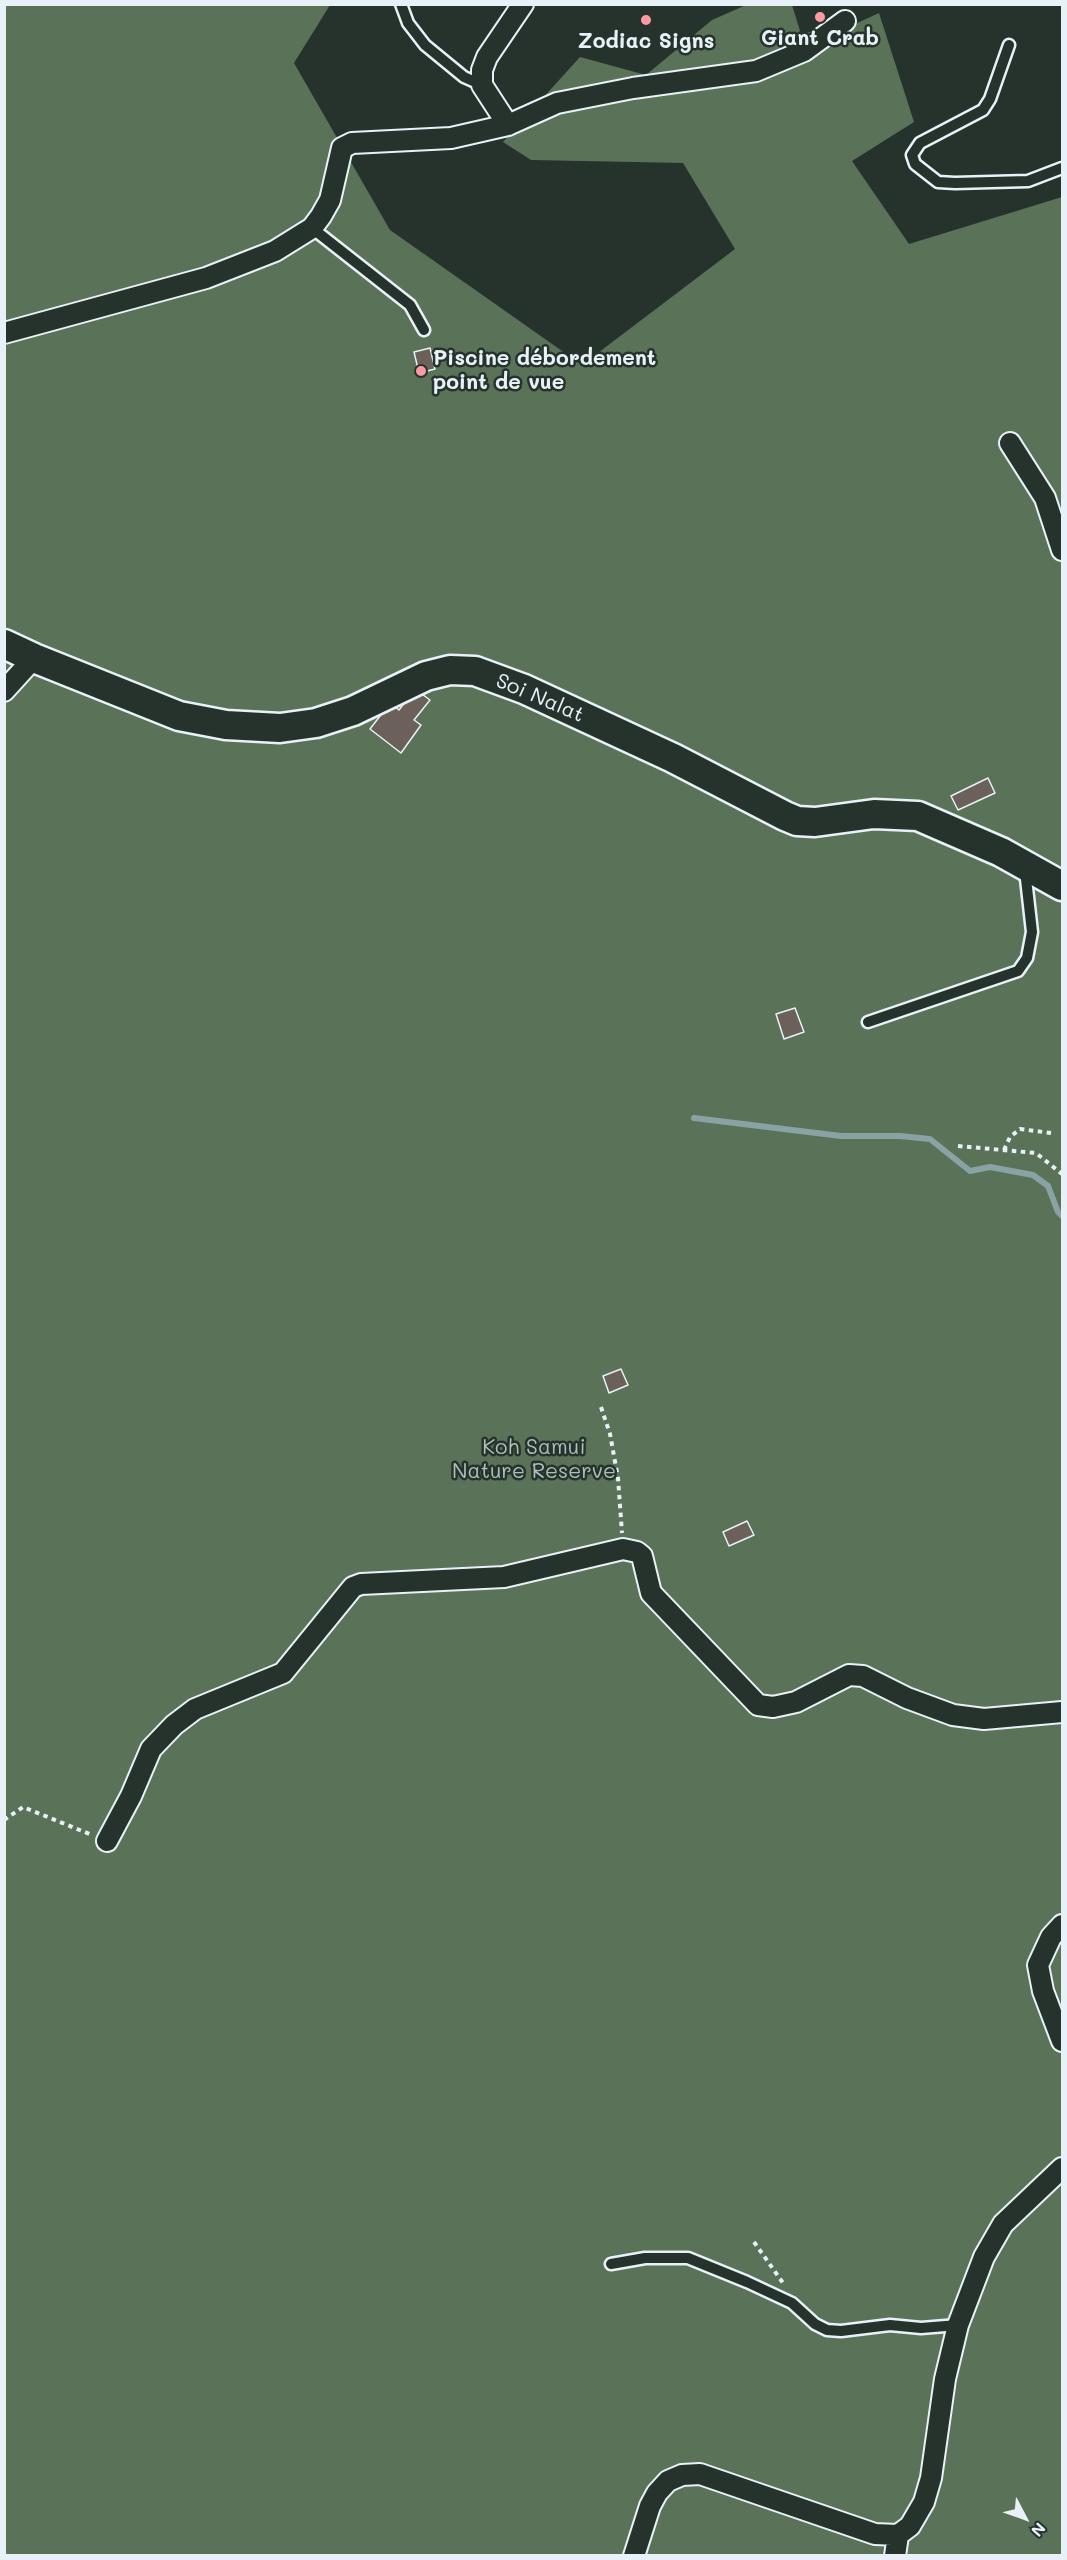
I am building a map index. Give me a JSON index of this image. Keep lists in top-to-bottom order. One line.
{"streets":{"street":["Soi Nalat"]},"parks":["Koh Samui Nature Reserve"],"places":["Giant Crab","Zodiac Signs","Piscine débordement point de vue"],"north":"bottom right"}
